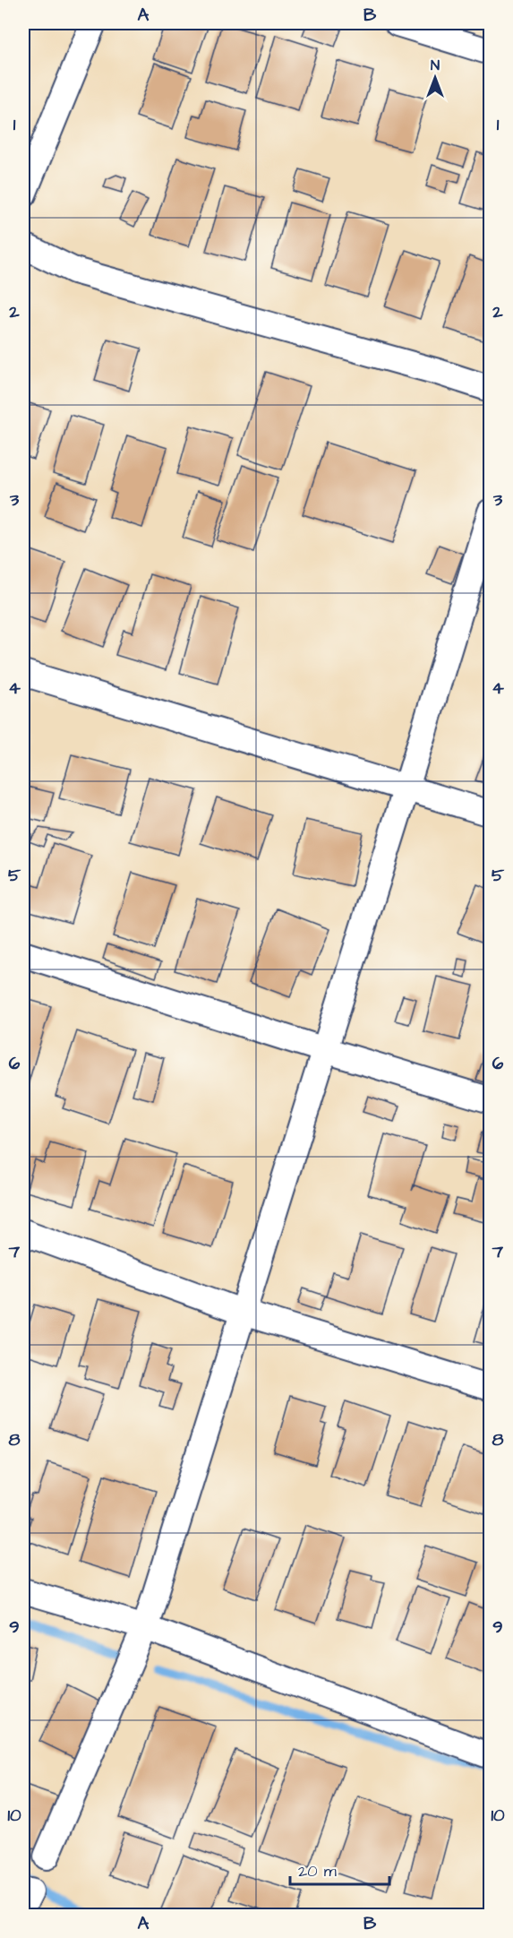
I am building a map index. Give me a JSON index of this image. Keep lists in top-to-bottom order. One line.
{"scale_bar":"20 m","north":"top","grid":{"columns":["A","B"],"rows":["1","2","3","4","5","6","7","8","9","10"]}}
